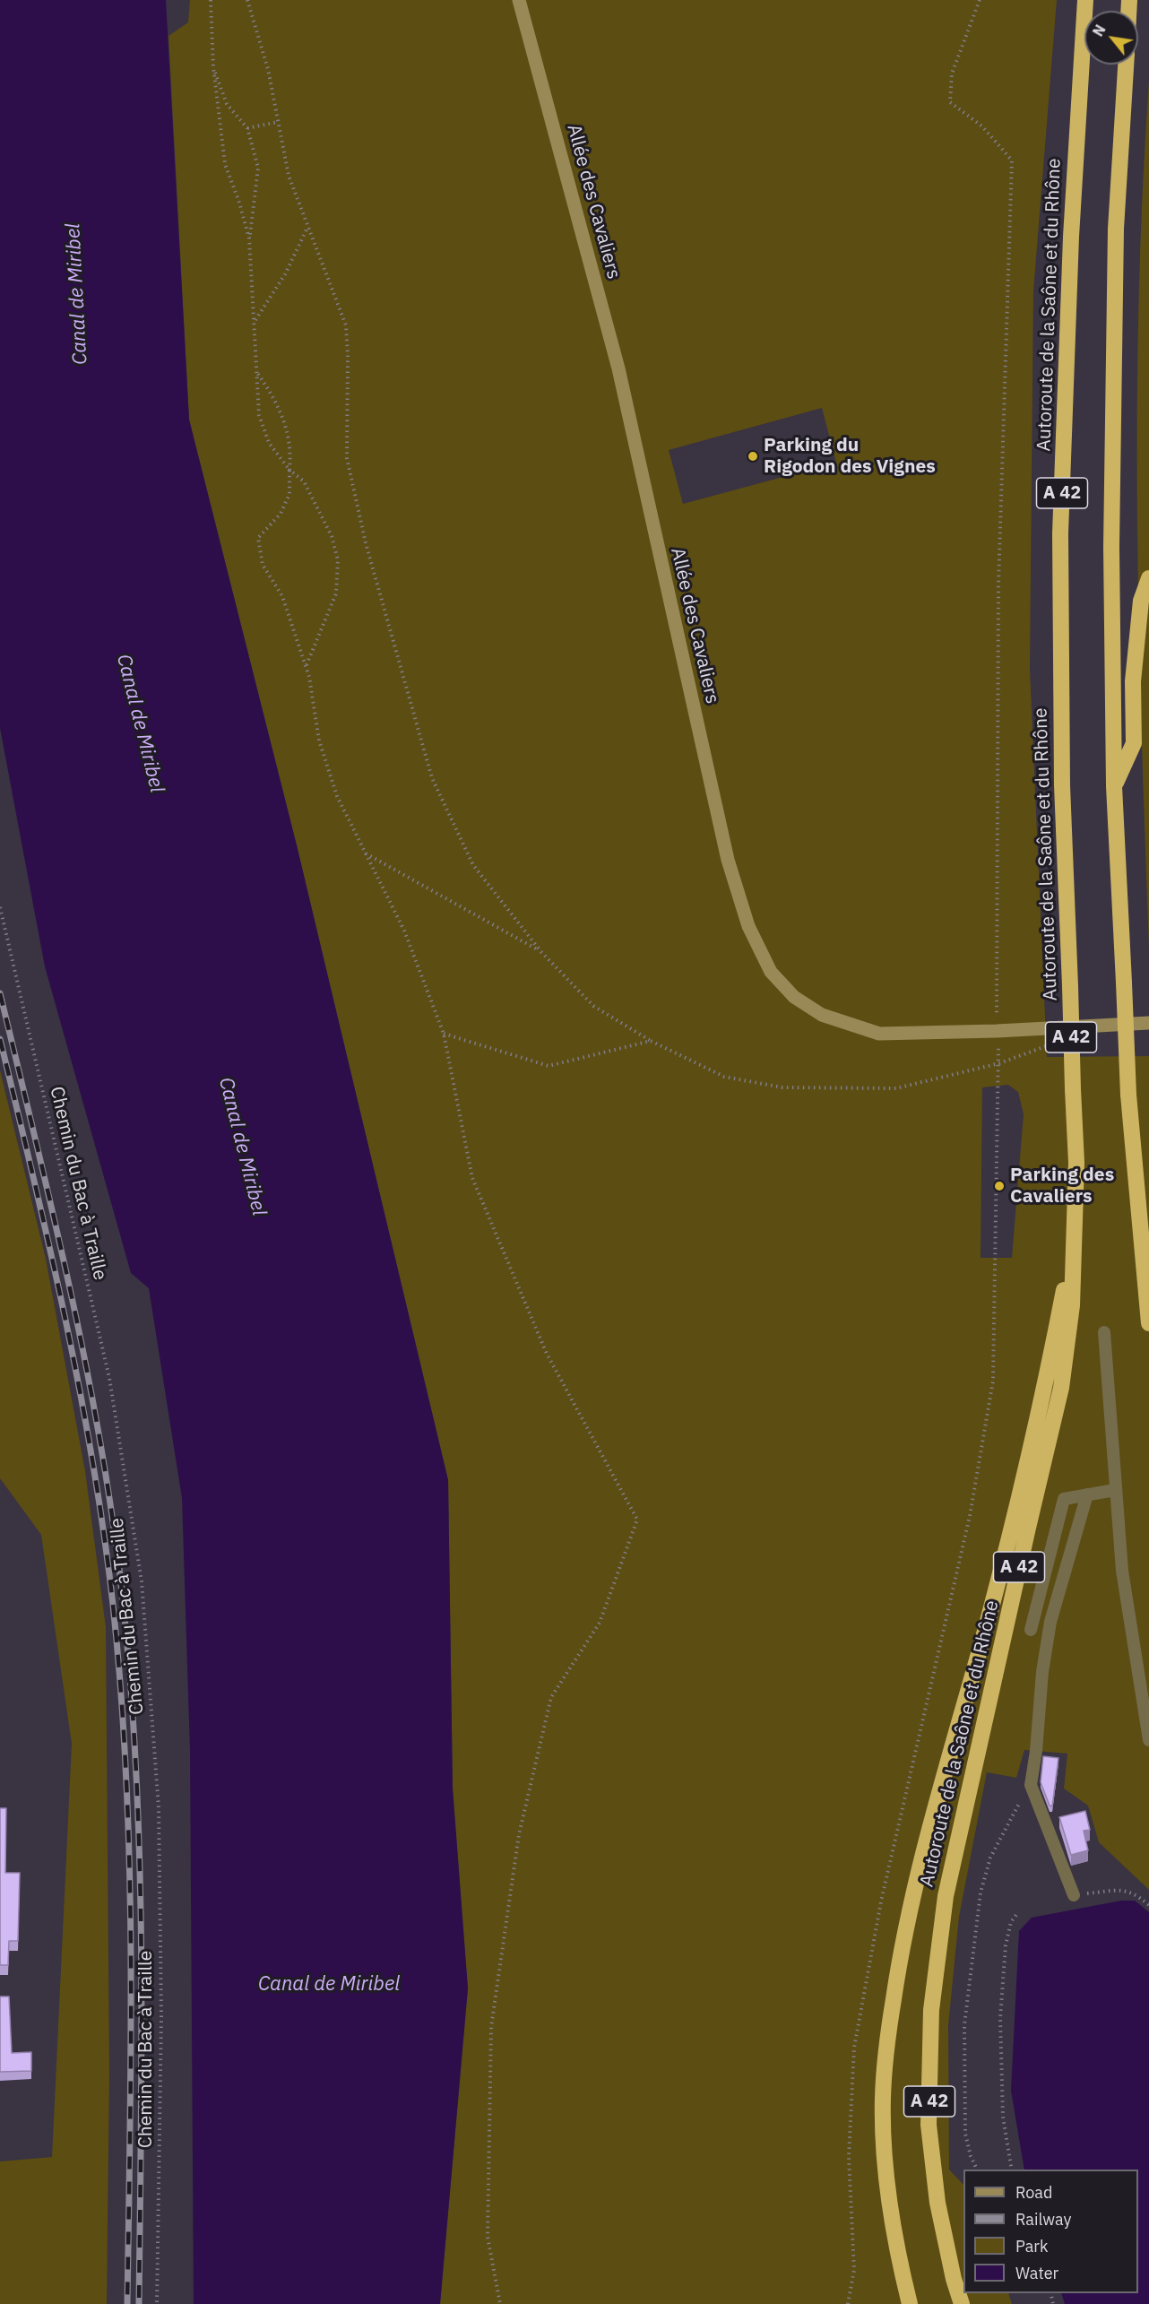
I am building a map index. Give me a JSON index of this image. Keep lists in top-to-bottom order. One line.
{"streets":{"highway":["Autoroute de la Saône et du Rhône","A 42"],"street":["Allée des Cavaliers"],"path":["Chemin du Bac à Traille"]},"water":["Canal de Miribel"],"places":["Parking du Rigodon des Vignes","Parking des Cavaliers"],"legend":["Road","Railway","Park","Water"],"north":"top left"}
